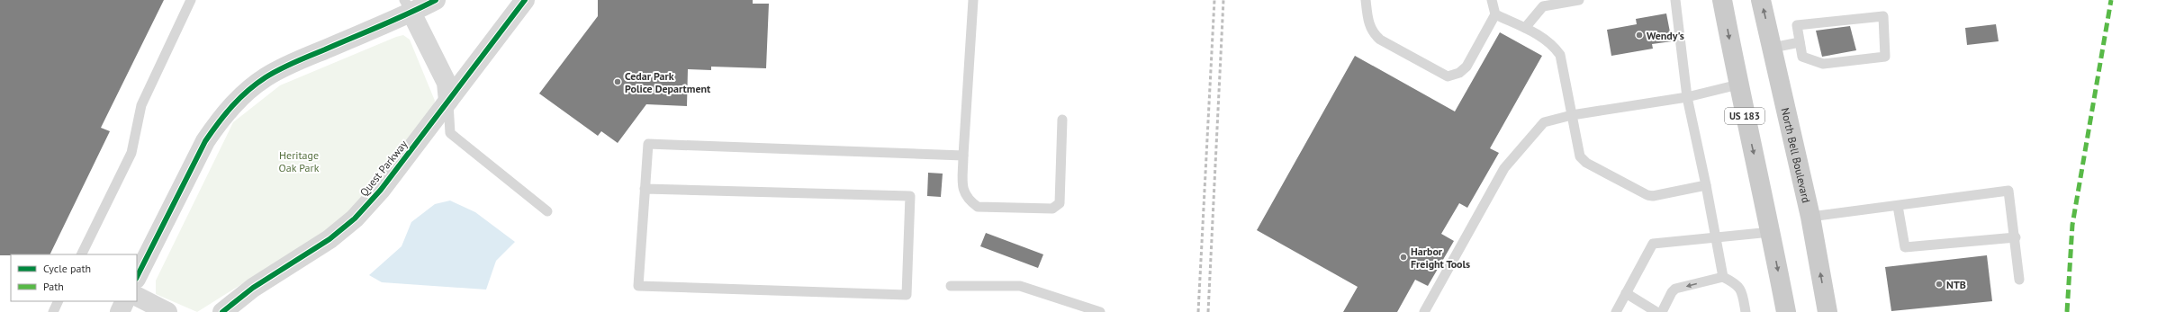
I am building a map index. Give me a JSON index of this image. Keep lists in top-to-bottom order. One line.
{"streets":{"main road":["US 183","North Bell Boulevard"],"street":["Quest Parkway"]},"parks":["Heritage Oak Park"],"places":["Wendy's","Cedar Park Police Department","Harbor Freight Tools","NTB"],"legend":["Cycle path","Path"]}
